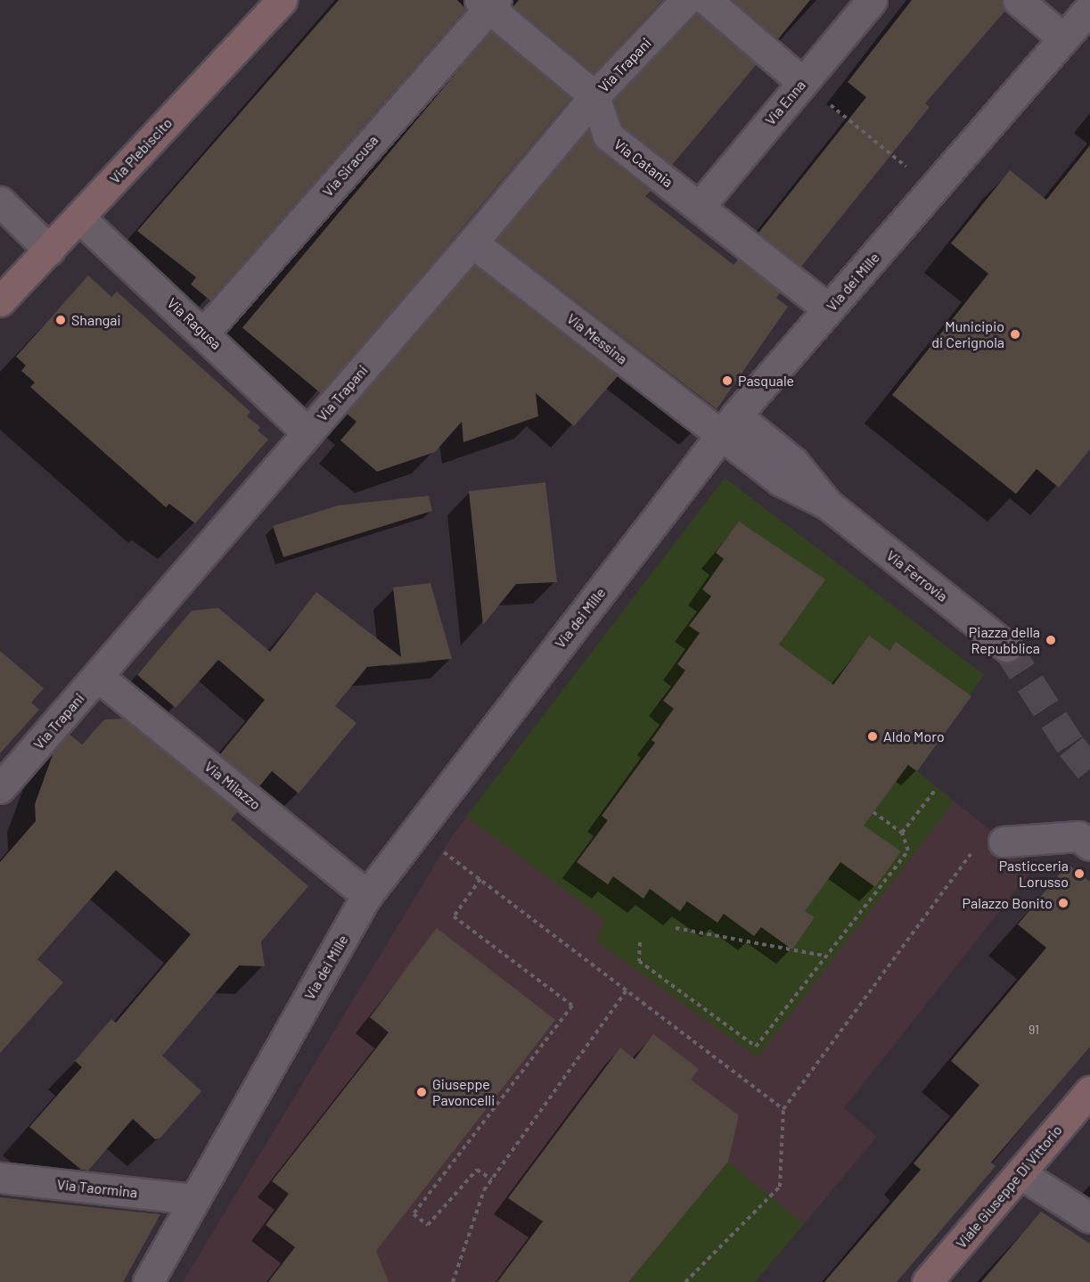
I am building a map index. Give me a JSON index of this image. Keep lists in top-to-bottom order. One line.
{"streets":{"street":["Via Trapani","Via Enna","Via Plebiscito","Via Catania","Via Siracusa","Via dei Mille","Via Ragusa","Via Messina","Via Ferrovia","Via Milazzo","Viale Giuseppe Di Vittorio","Via Taormina"]},"crossings":[["Via Trapani","Via Catania"],["Via Trapani","Via Ragusa"],["Via Trapani","Via Messina"],["Via Trapani","Via Milazzo"],["Via Enna","Via Catania"],["Via Plebiscito","Via Ragusa"],["Via Catania","Via dei Mille"],["Via Siracusa","Via Ragusa"],["Via dei Mille","Via Messina"],["Via dei Mille","Via Ferrovia"],["Via dei Mille","Via Milazzo"],["Via dei Mille","Via Taormina"],["Via Messina","Via Ferrovia"]],"places":["Shangai","Municipio di Cerignola","Pasquale","Piazza della Repubblica","Aldo Moro","Pasticceria Lorusso","Palazzo Bonito","Giuseppe Pavoncelli"],"house_numbers":["91"]}
